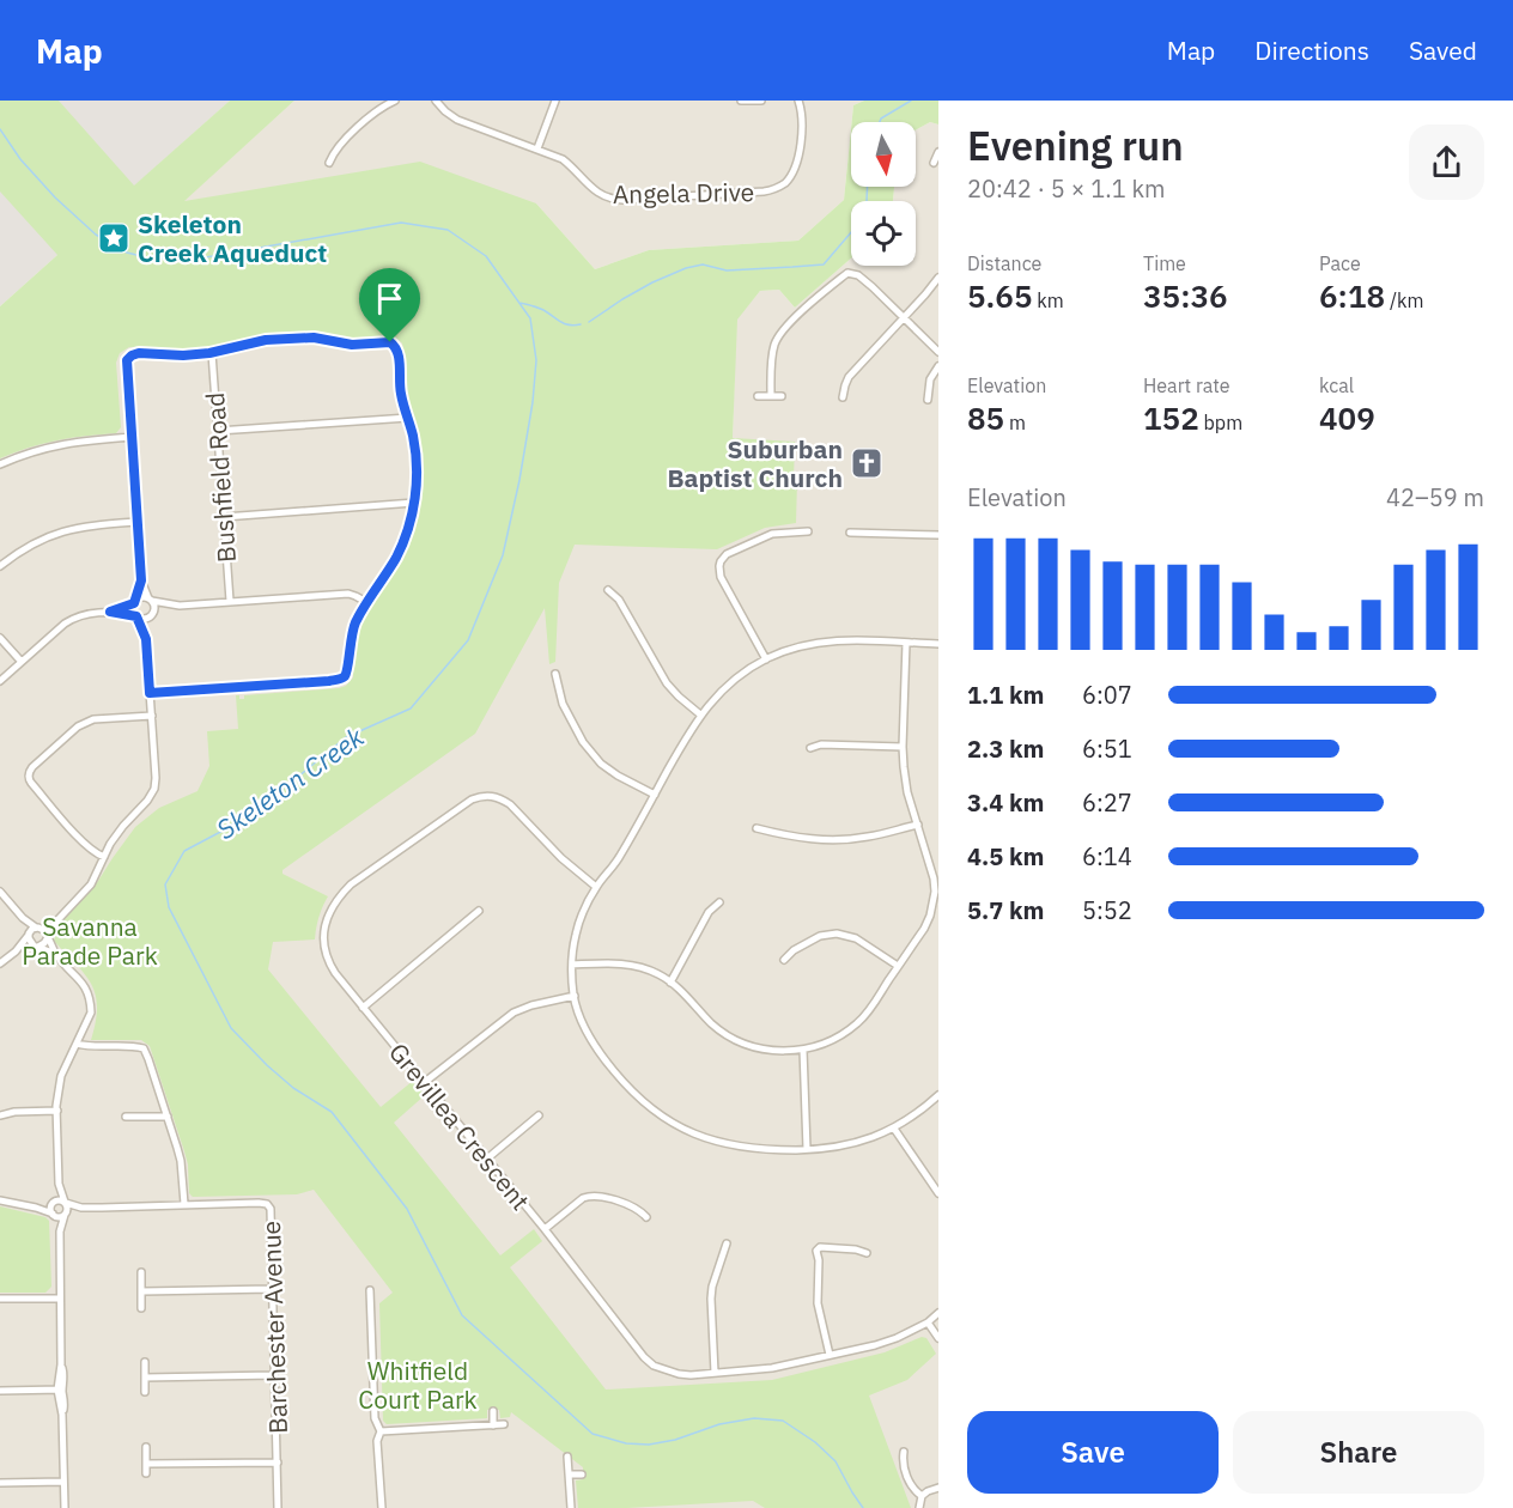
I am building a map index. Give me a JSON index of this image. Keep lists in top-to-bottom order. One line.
{"streets":{"street":["Angela Drive","Bushfield Road","Grevillea Crescent","Barchester Avenue"]},"water":["Skeleton Creek"],"parks":["Savanna Parade Park","Whitfield Court Park"],"places":{"place":["Skeleton Creek Aqueduct"],"church":["Suburban Baptist Church"]},"north":"bottom","page":{"header":"Map","nav":["Map","Directions","Saved"],"heading":["Evening run","20:42 · 5 × 1.1 km"],"stats":[["Distance","5.65 km"],["Time","35:36"],["Pace","6:18 /km"],["Elevation","85 m"],["Heart rate","152 bpm"],["kcal","409"]],"chart":["Elevation","42–59 m"],"list":[{"name":"1.1 km","note":"6:07"},{"name":"2.3 km","note":"6:51"},{"name":"3.4 km","note":"6:27"},{"name":"4.5 km","note":"6:14"},{"name":"5.7 km","note":"5:52"}],"buttons":["Save","Share"]}}
